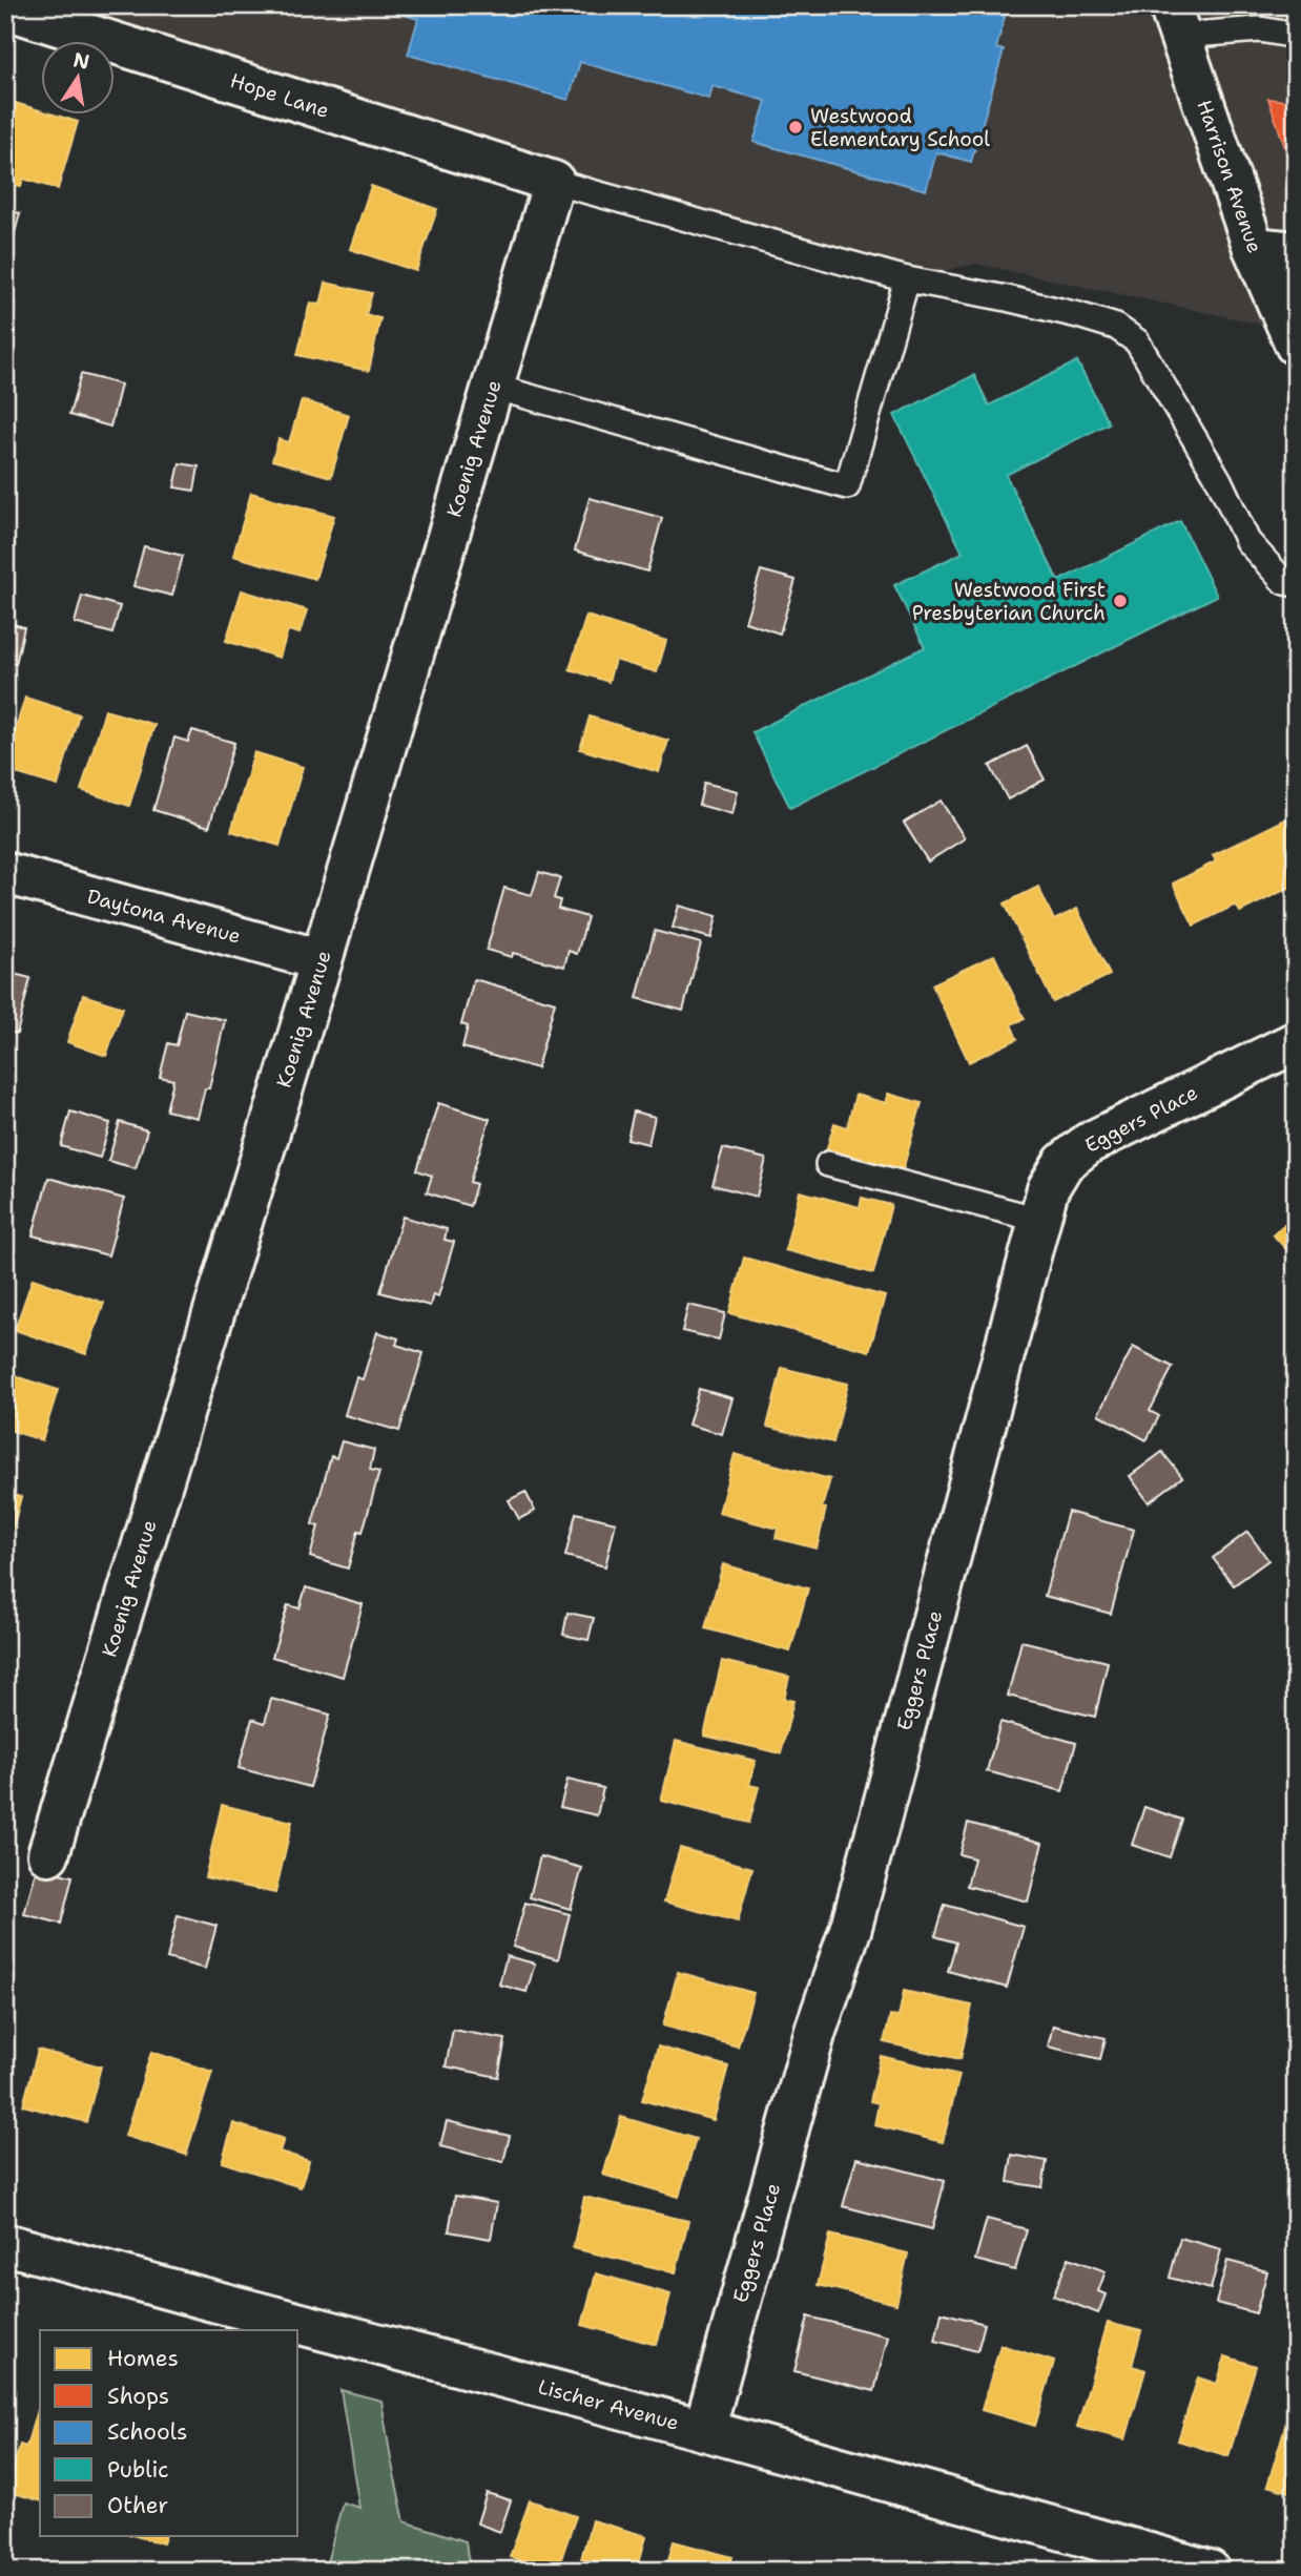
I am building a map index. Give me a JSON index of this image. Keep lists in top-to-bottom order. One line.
{"streets":{"street":["Hope Lane","Harrison Avenue","Koenig Avenue","Daytona Avenue","Eggers Place","Lischer Avenue"]},"crossings":[["Hope Lane","Koenig Avenue"],["Koenig Avenue","Daytona Avenue"],["Eggers Place","Lischer Avenue"]],"places":["Westwood Elementary School","Westwood First Presbyterian Church"],"legend":["Homes","Shops","Schools","Public","Other"],"north":"top"}
